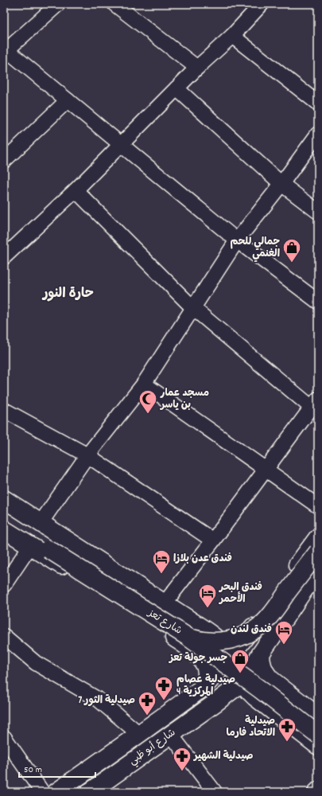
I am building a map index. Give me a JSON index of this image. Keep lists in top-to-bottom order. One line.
{"streets":{"main road":["شارع تعز","شارع أبو ظبي"]},"districts":["حارة النور"],"places":{"shop":["جمالي للحم الغنمي","جسر جولة تعز"],"mosque":["مسجد عمار بن ياسر"],"hotel":["فندق عدن بلازا","فندق البحر الأحمر","فندق لندن"],"pharmacy":["صيدلية عصام المركزية 4","صيدلية الثور 7","صيدلية الاتحاد فارما","صيدلية الشهير"]},"scale_bar":"50 m"}
